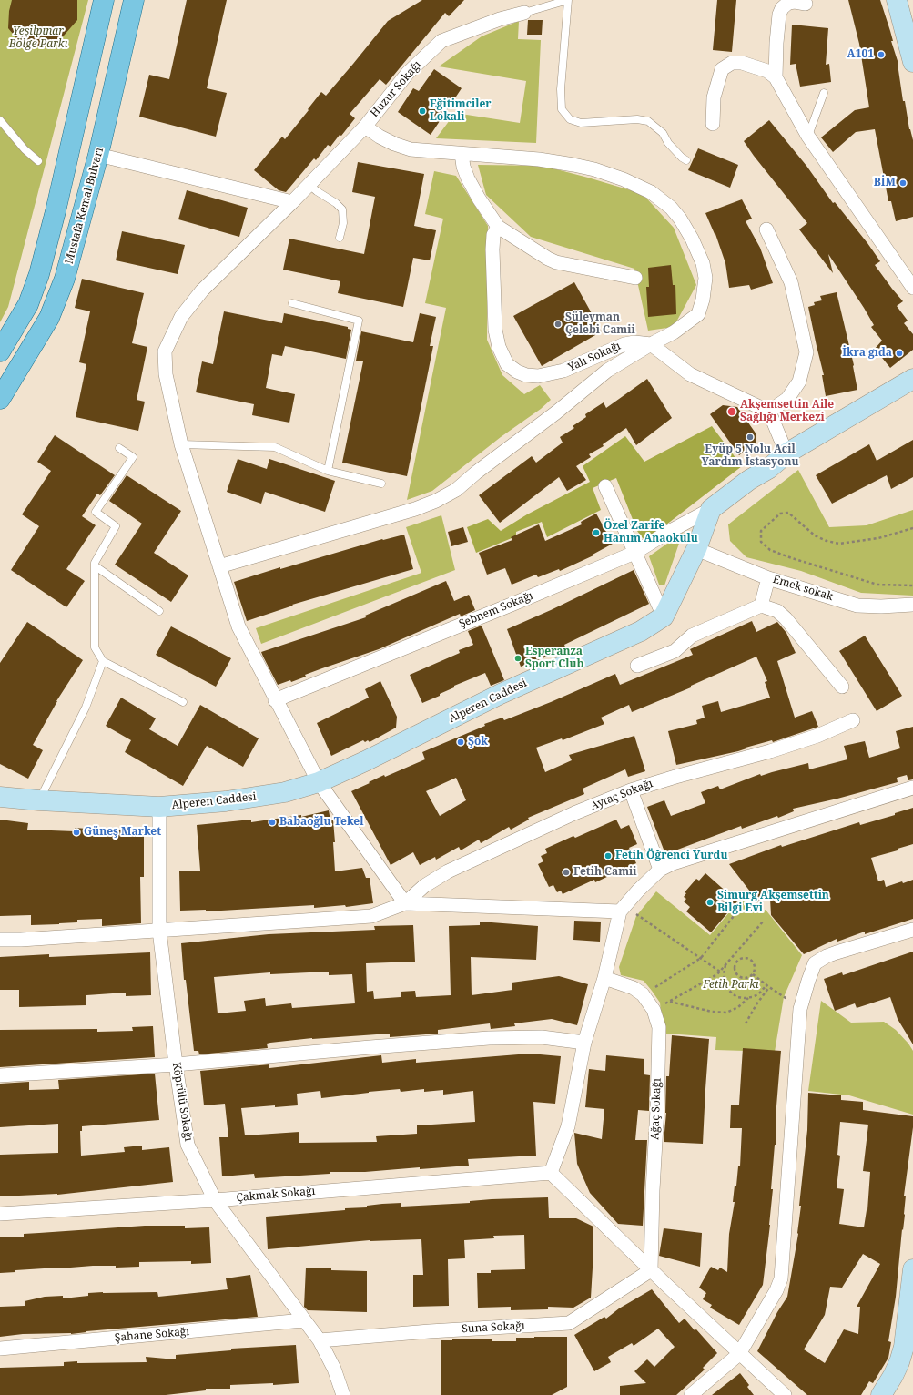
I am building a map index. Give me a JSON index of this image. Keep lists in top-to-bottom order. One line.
{"streets":{"main road":["Mustafa Kemal Bulvarı"],"street":["Huzur Sokağı","Yalı Sokağı","Emek sokak","Şebnem Sokağı","Alperen Caddesi","Aytaç Sokağı","Köprülü Sokağı","Ağaç Sokağı","Çakmak Sokağı","Suna Sokağı","Şahane Sokağı"]},"crossings":[["Huzur Sokağı","Şebnem Sokağı"],["Huzur Sokağı","Alperen Caddesi"],["Huzur Sokağı","Aytaç Sokağı"],["Alperen Caddesi","Köprülü Sokağı"],["Köprülü Sokağı","Çakmak Sokağı"],["Köprülü Sokağı","Suna Sokağı"],["Köprülü Sokağı","Şahane Sokağı"],["Ağaç Sokağı","Suna Sokağı"]],"parks":["Yeşilpınar Bölge Parkı","Fetih Parkı"],"places":["A101","Eğitimciler Lokali","BİM","Süleyman Çelebi Camii","İkra gıda","Akşemsettin Aile Sağlığı Merkezi","Eyüp 5 Nolu Acil Yardım İstasyonu","Özel Zarife Hanım Anaokulu","Esperanza Sport Club","Şok","Babaoğlu Tekel","Güneş Market","Fetih Öğrenci Yurdu","Fetih Camii","Simurg Akşemsettin Bilgi Evi"]}
